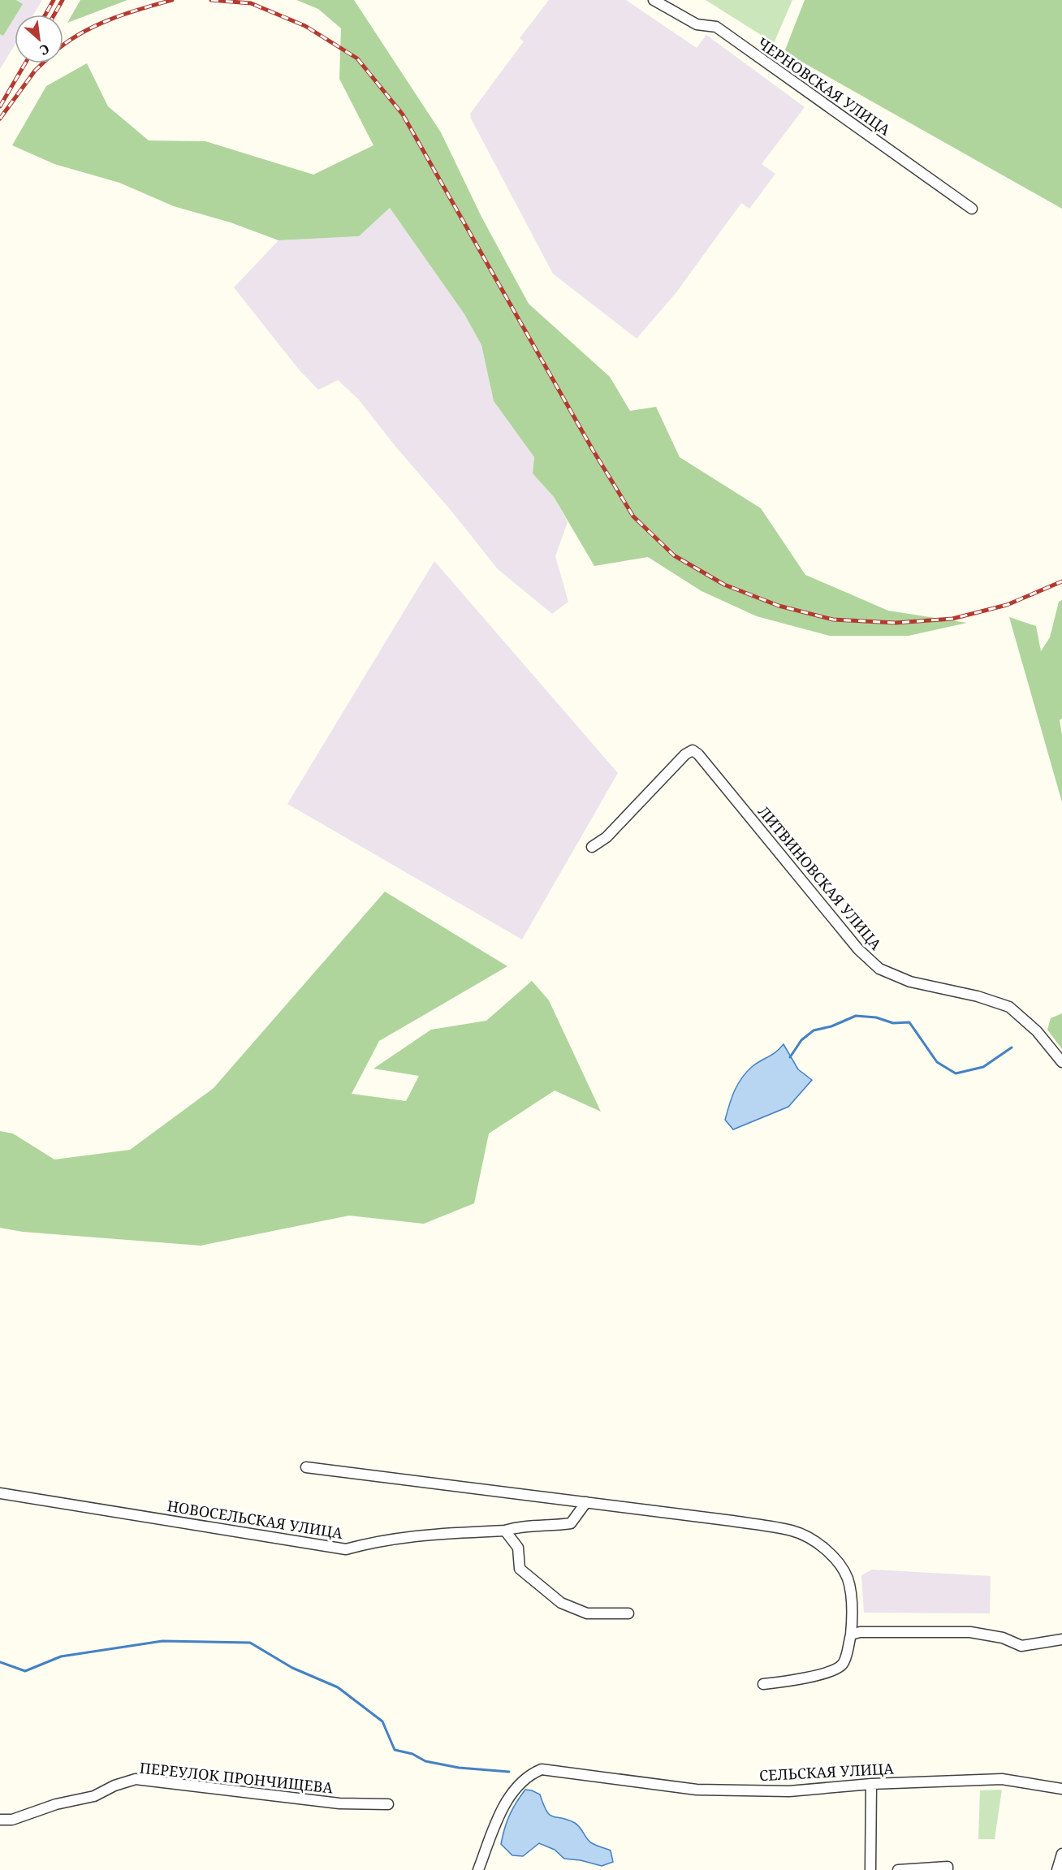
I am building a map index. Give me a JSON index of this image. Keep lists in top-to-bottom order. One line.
{"streets":{"street":["ЧЕРНОВСКАЯ УЛИЦА","ЛИТВИНОВСКАЯ УЛИЦА","НОВОСЕЛЬСКАЯ УЛИЦА","СЕЛЬСКАЯ УЛИЦА","ПЕРЕУЛОК ПРОНЧИЩЕВА"]},"north":"bottom right"}
